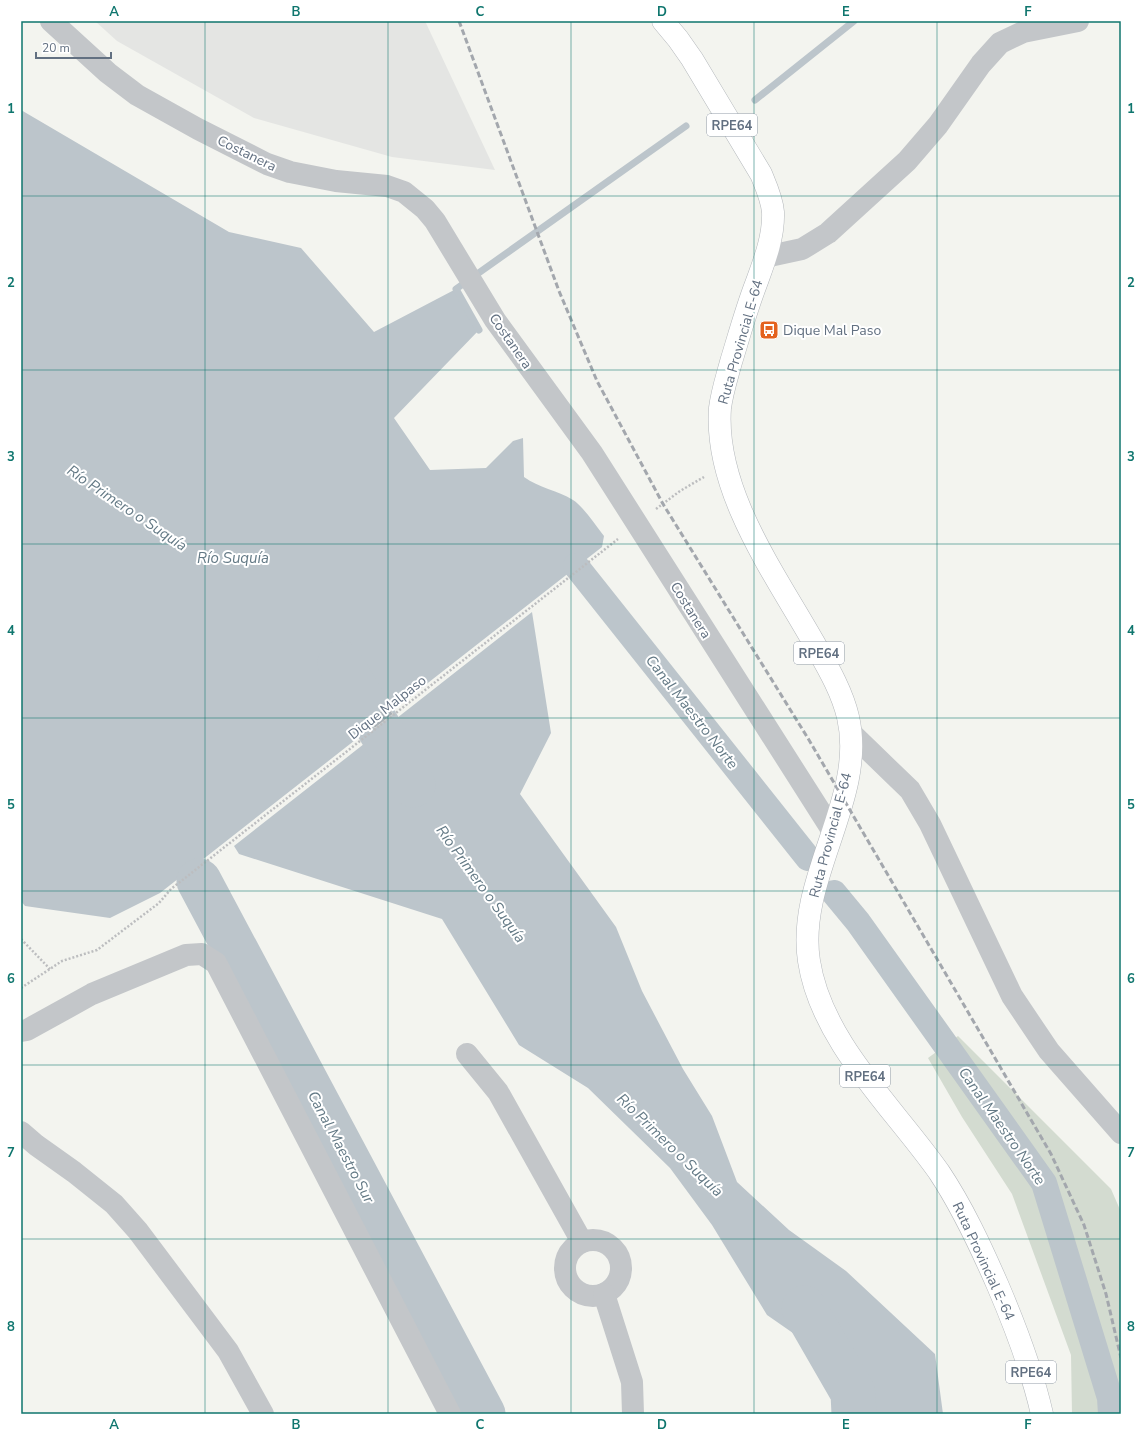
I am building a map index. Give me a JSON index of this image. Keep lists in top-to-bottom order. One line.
{"streets":{"main road":["RPE64","Ruta Provincial E-64"],"street":["Costanera"],"path":["Dique Malpaso"]},"crossings":[["Costanera","Ruta Provincial E-64"]],"water":["Río Primero o Suquía","Río Suquía","Canal Maestro Norte","Canal Maestro Sur"],"places":{"bus stop":["Dique Mal Paso"]},"scale_bar":"20 m","grid":{"columns":["A","B","C","D","E","F"],"rows":["1","2","3","4","5","6","7","8"]}}
